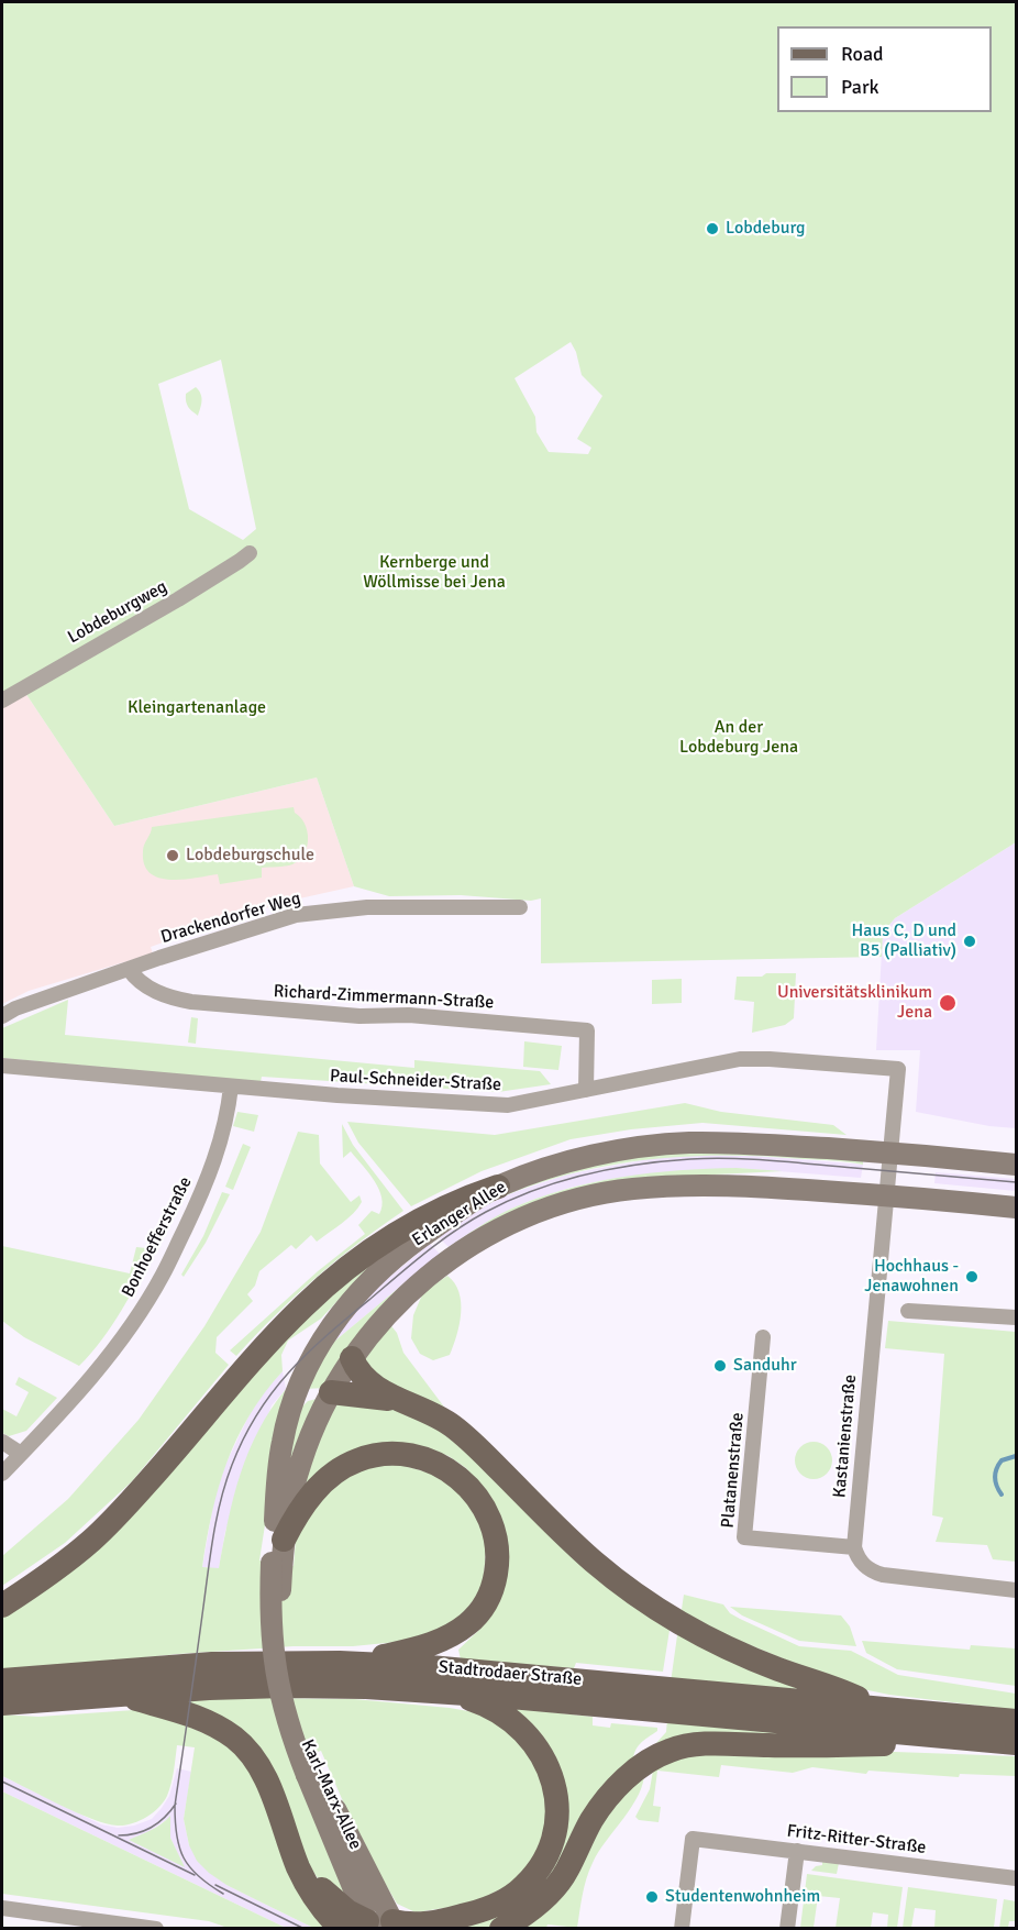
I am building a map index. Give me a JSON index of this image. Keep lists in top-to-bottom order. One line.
{"streets":{"main road":["Erlanger Allee","Stadtrodaer Straße","Karl-Marx-Allee"],"street":["Lobdeburgweg","Drackendorfer Weg","Richard-Zimmermann-Straße","Paul-Schneider-Straße","Bonhoefferstraße","Kastanienstraße","Platanenstraße","Fritz-Ritter-Straße"]},"crossings":[["Drackendorfer Weg","Richard-Zimmermann-Straße"],["Richard-Zimmermann-Straße","Paul-Schneider-Straße"],["Paul-Schneider-Straße","Erlanger Allee"],["Paul-Schneider-Straße","Bonhoefferstraße"],["Paul-Schneider-Straße","Kastanienstraße"],["Erlanger Allee","Kastanienstraße"],["Erlanger Allee","Karl-Marx-Allee"],["Kastanienstraße","Platanenstraße"]],"parks":["Kernberge und Wöllmisse bei Jena","Kleingartenanlage","An der Lobdeburg Jena"],"places":["Lobdeburg","Lobdeburgschule","Haus C, D und B5 (Palliativ)","Universitätsklinikum Jena","Hochhaus - Jenawohnen","Sanduhr","Studentenwohnheim"],"legend":["Road","Park"]}
